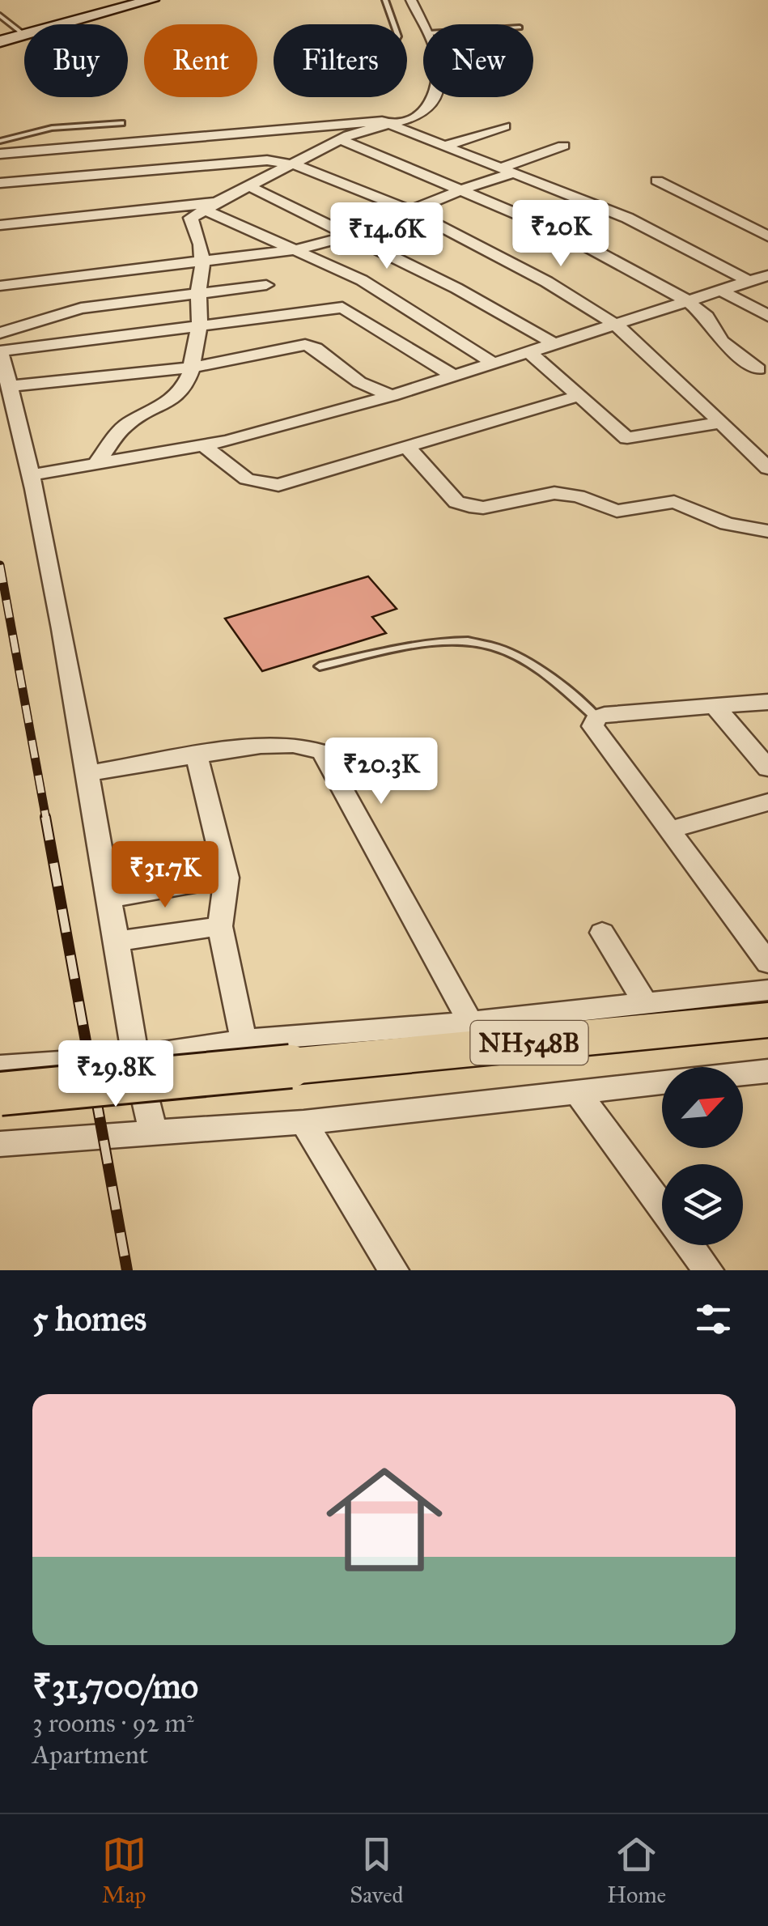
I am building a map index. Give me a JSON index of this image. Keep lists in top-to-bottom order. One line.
{"streets":{"highway":["NH548B"]},"north":"top right","page":{"chip":["Buy","Rent","Filters","New"],"price":["₹20K","₹14.6K","₹20.3K","₹31.7K","₹29.8K"],"heading":"5 homes","list":[{"name":"₹31,700/mo","note":"3 rooms · 92 m² · Apartment"}],"tabs":["Map","Saved","Home"]}}
